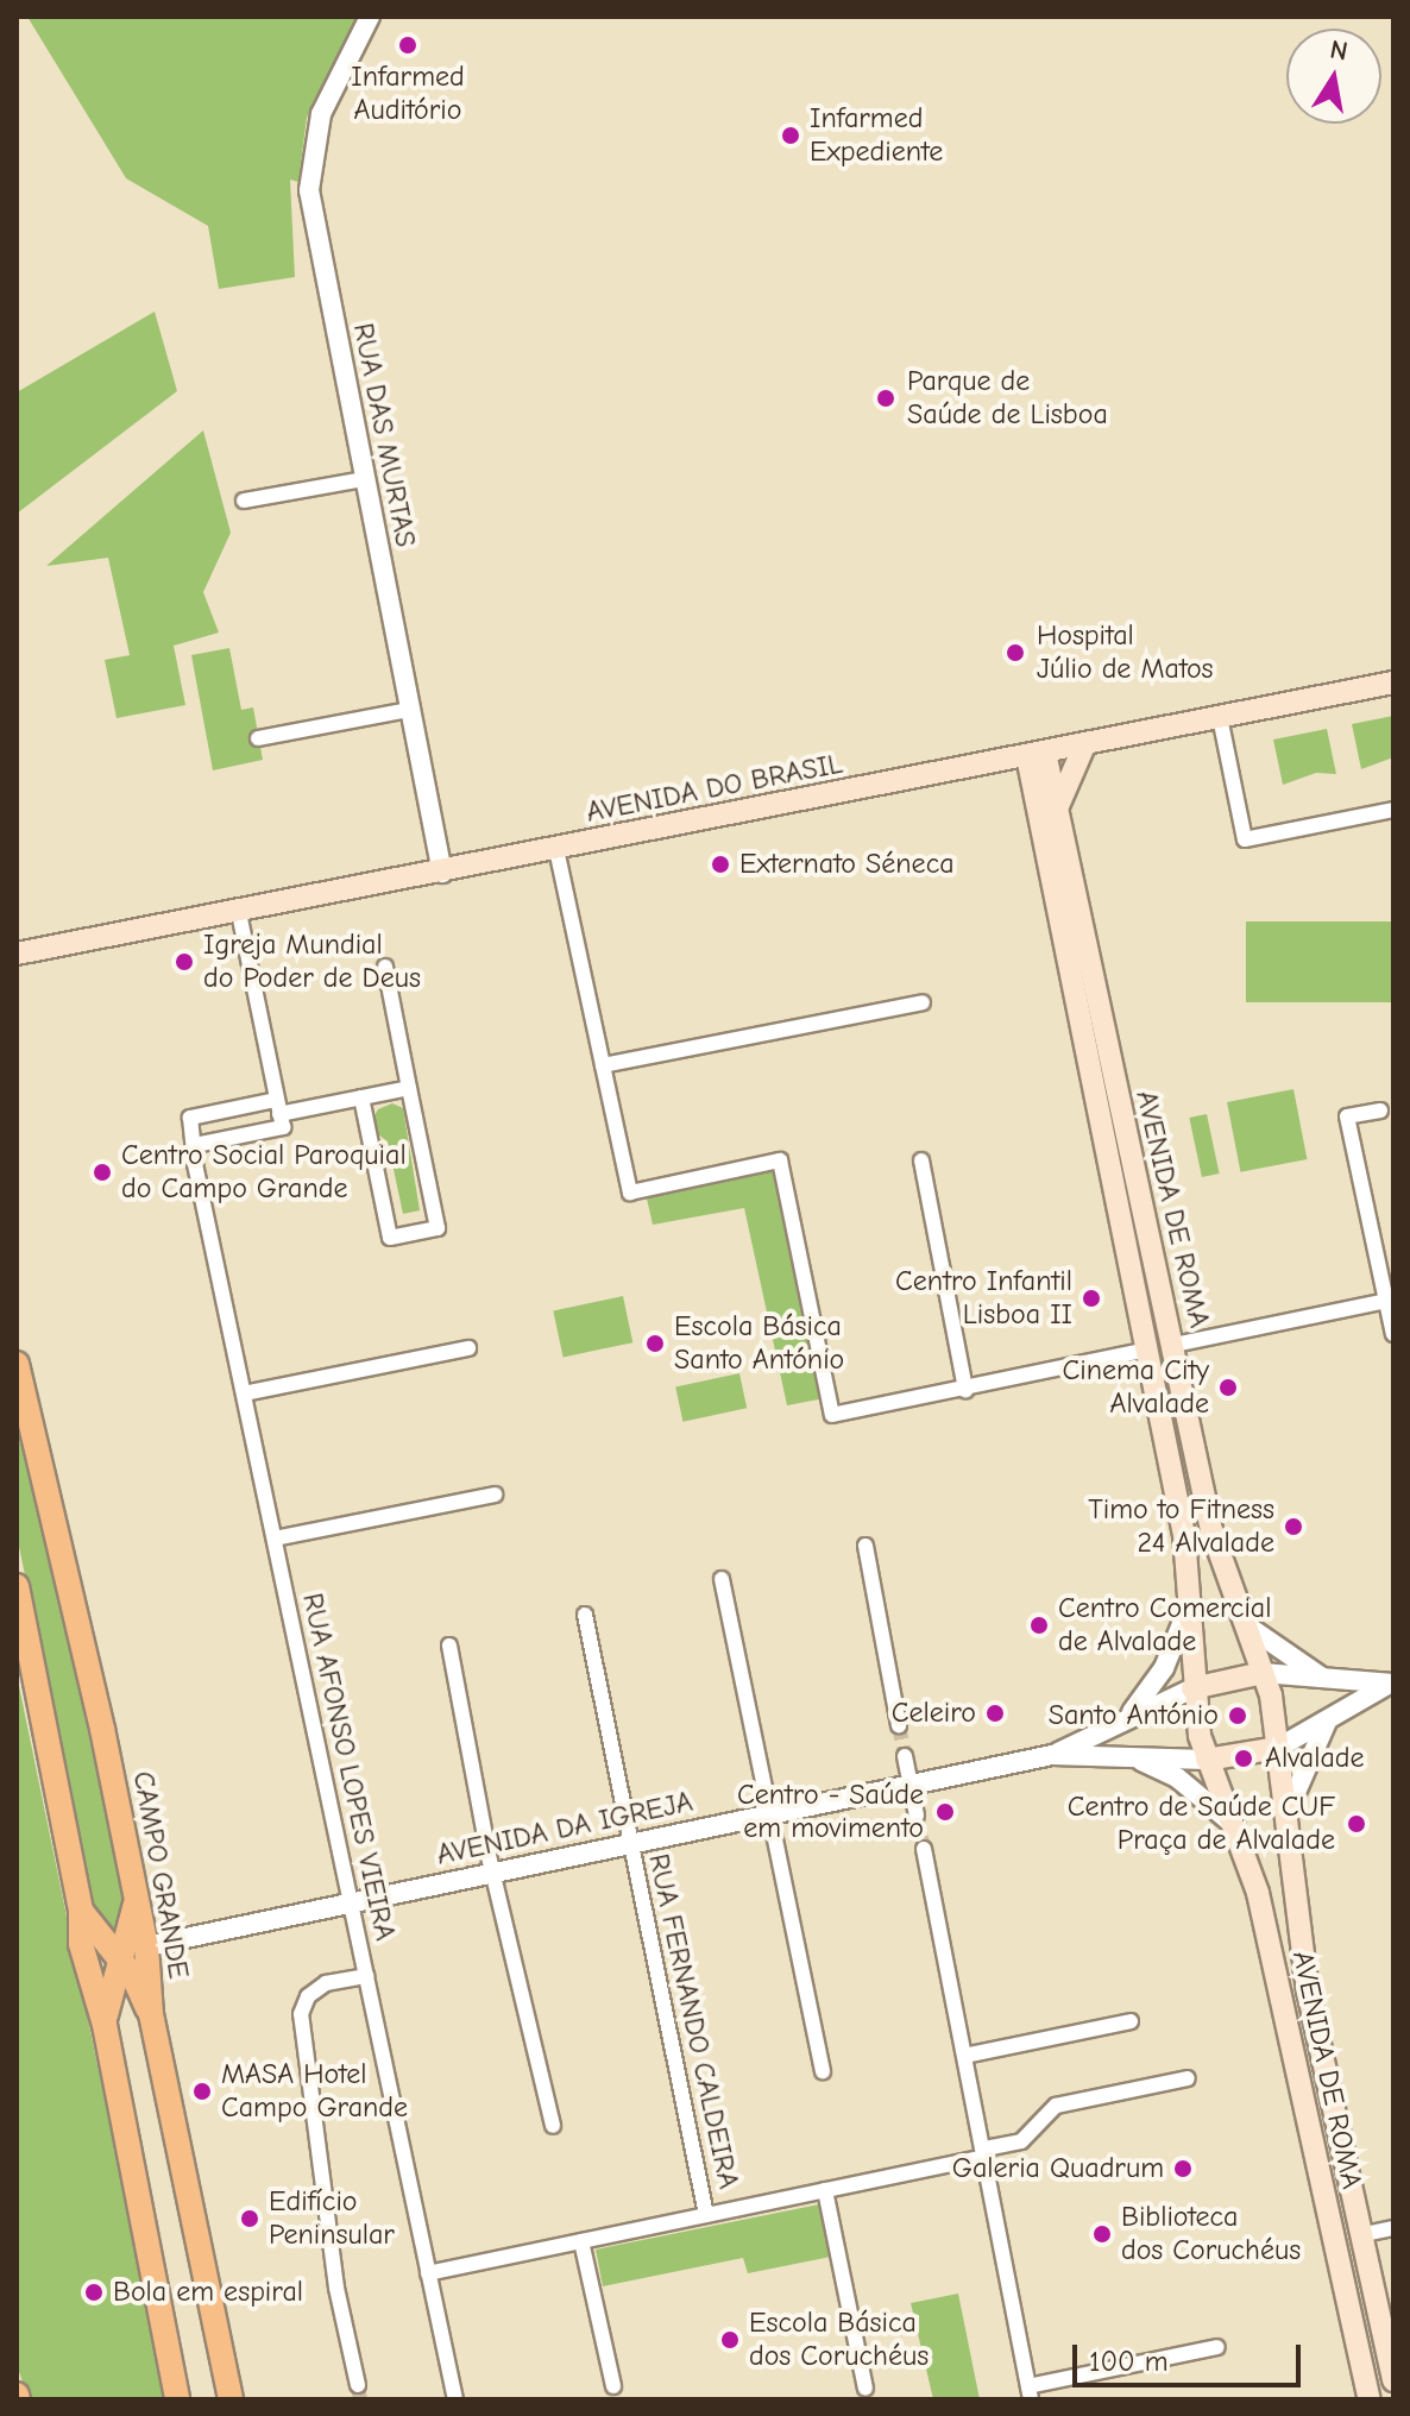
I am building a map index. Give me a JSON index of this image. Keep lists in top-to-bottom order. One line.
{"streets":{"main road":["AVENIDA DO BRASIL","AVENIDA DE ROMA","CAMPO GRANDE"],"street":["RUA DAS MURTAS","RUA AFONSO LOPES VIEIRA","AVENIDA DA IGREJA","RUA FERNANDO CALDEIRA"]},"crossings":[["RUA DAS MURTAS","AVENIDA DO BRASIL"],["AVENIDA DO BRASIL","AVENIDA DE ROMA"],["AVENIDA DE ROMA","AVENIDA DA IGREJA"],["RUA AFONSO LOPES VIEIRA","AVENIDA DA IGREJA"],["AVENIDA DA IGREJA","CAMPO GRANDE"],["AVENIDA DA IGREJA","RUA FERNANDO CALDEIRA"]],"places":["Infarmed Auditório","Infarmed Expediente","Parque de Saúde de Lisboa","Hospital Júlio de Matos","Externato Séneca","Igreja Mundial do Poder de Deus","Centro Social Paroquial do Campo Grande","Centro Infantil Lisboa II","Escola Básica Santo António","Cinema City Alvalade","Timo to Fitness 24 Alvalade","Centro Comercial de Alvalade","Celeiro","Santo António","Alvalade","Centro - Saúde em movimento","Centro de Saúde CUF Praça de Alvalade","MASA Hotel Campo Grande","Galeria Quadrum","Edifício Peninsular","Biblioteca dos Coruchéus","Bola em espiral","Escola Básica dos Coruchéus"],"scale_bar":"100 m","north":"top"}
